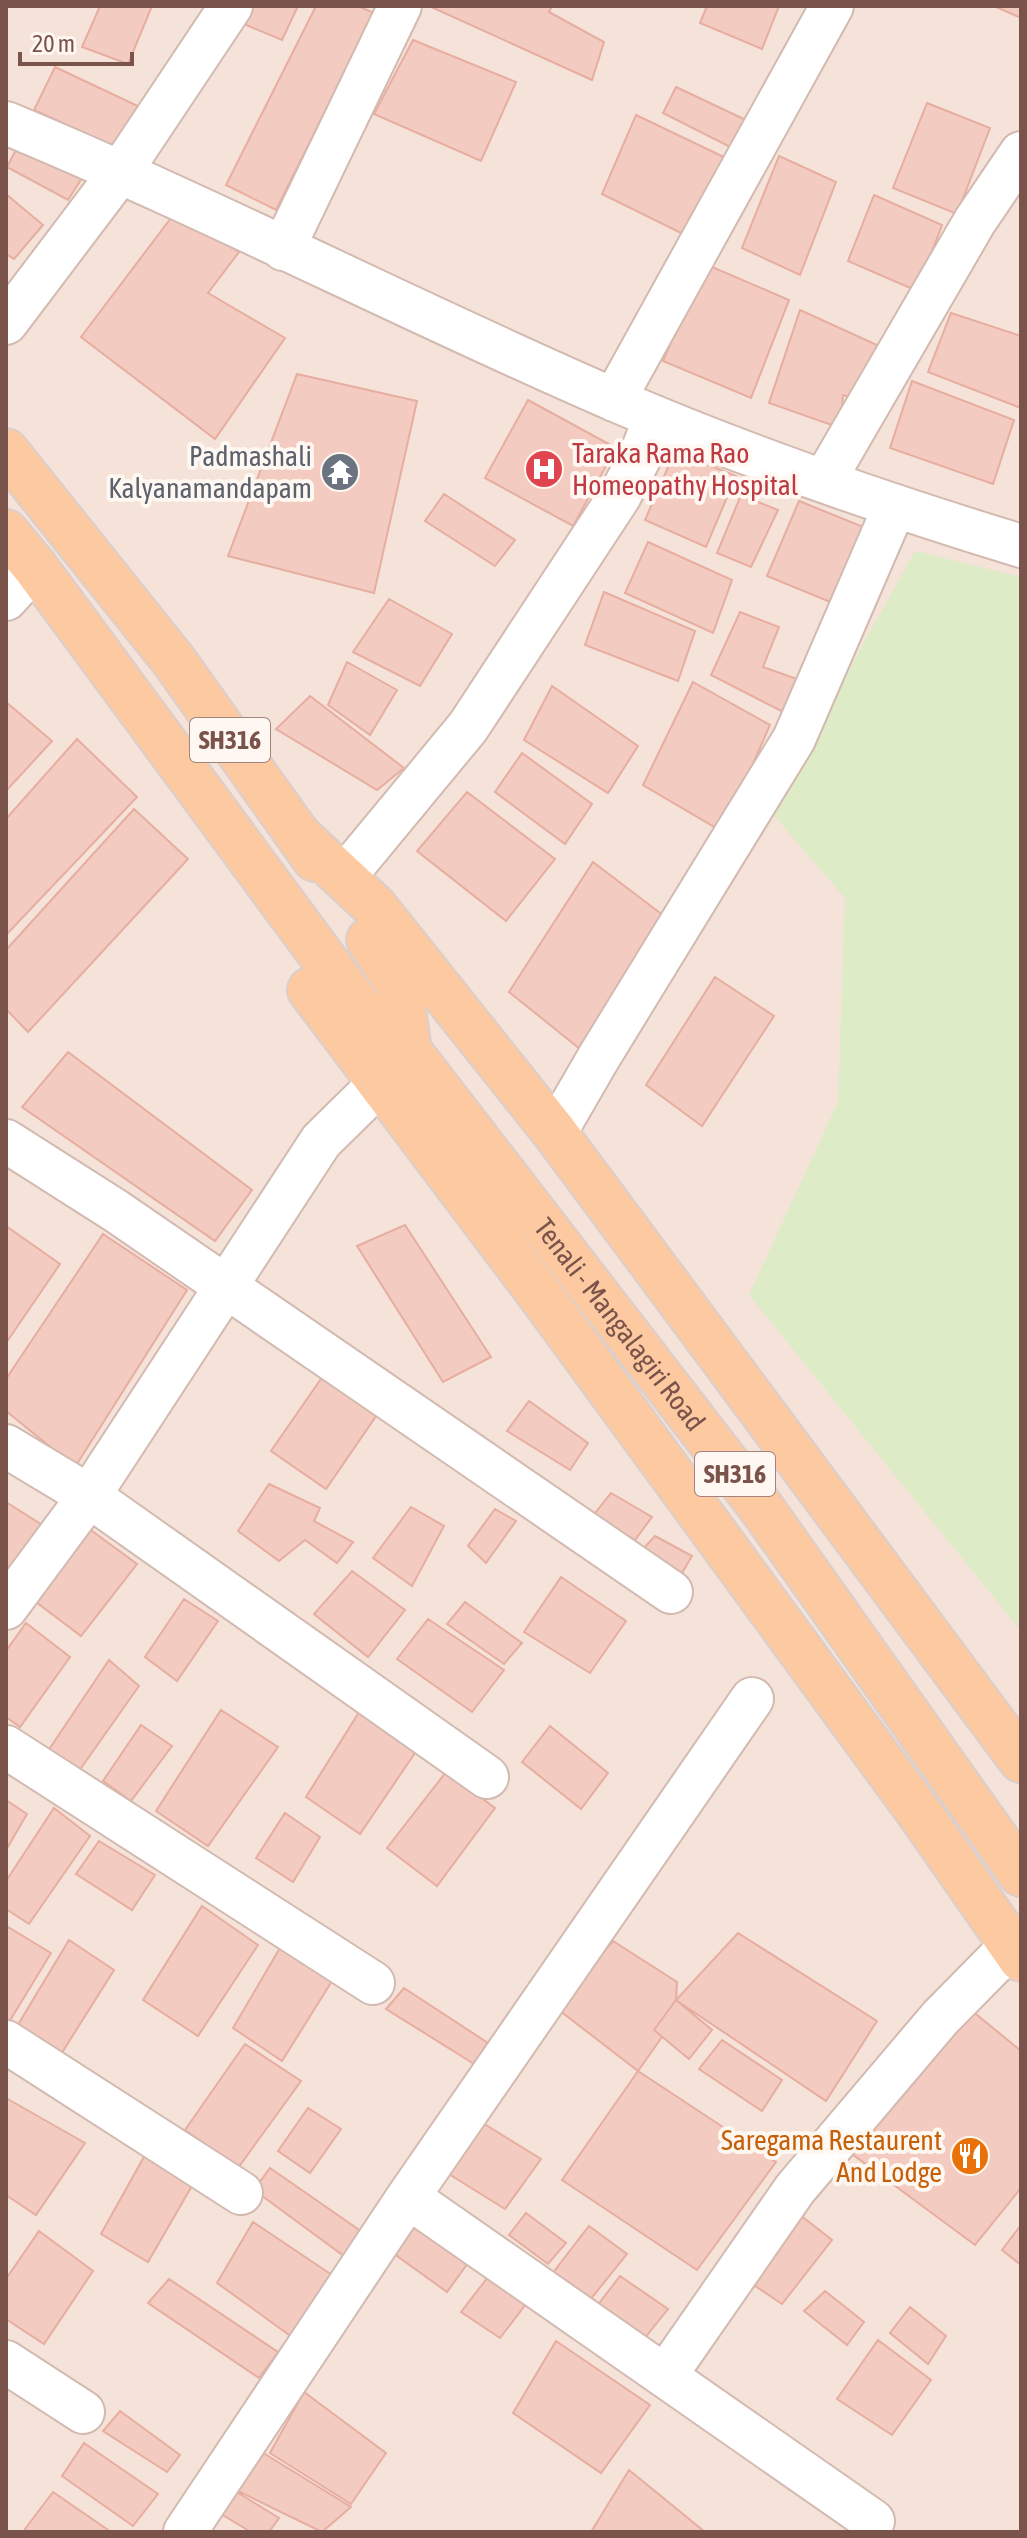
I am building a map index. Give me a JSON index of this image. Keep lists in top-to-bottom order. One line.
{"streets":{"main road":["SH316","Tenali - Mangalagiri Road"]},"places":{"hospital":["Taraka Rama Rao Homeopathy Hospital"],"temple":["Padmashali Kalyanamandapam"],"restaurant":["Saregama Restaurent And Lodge"]},"scale_bar":"20 m"}
